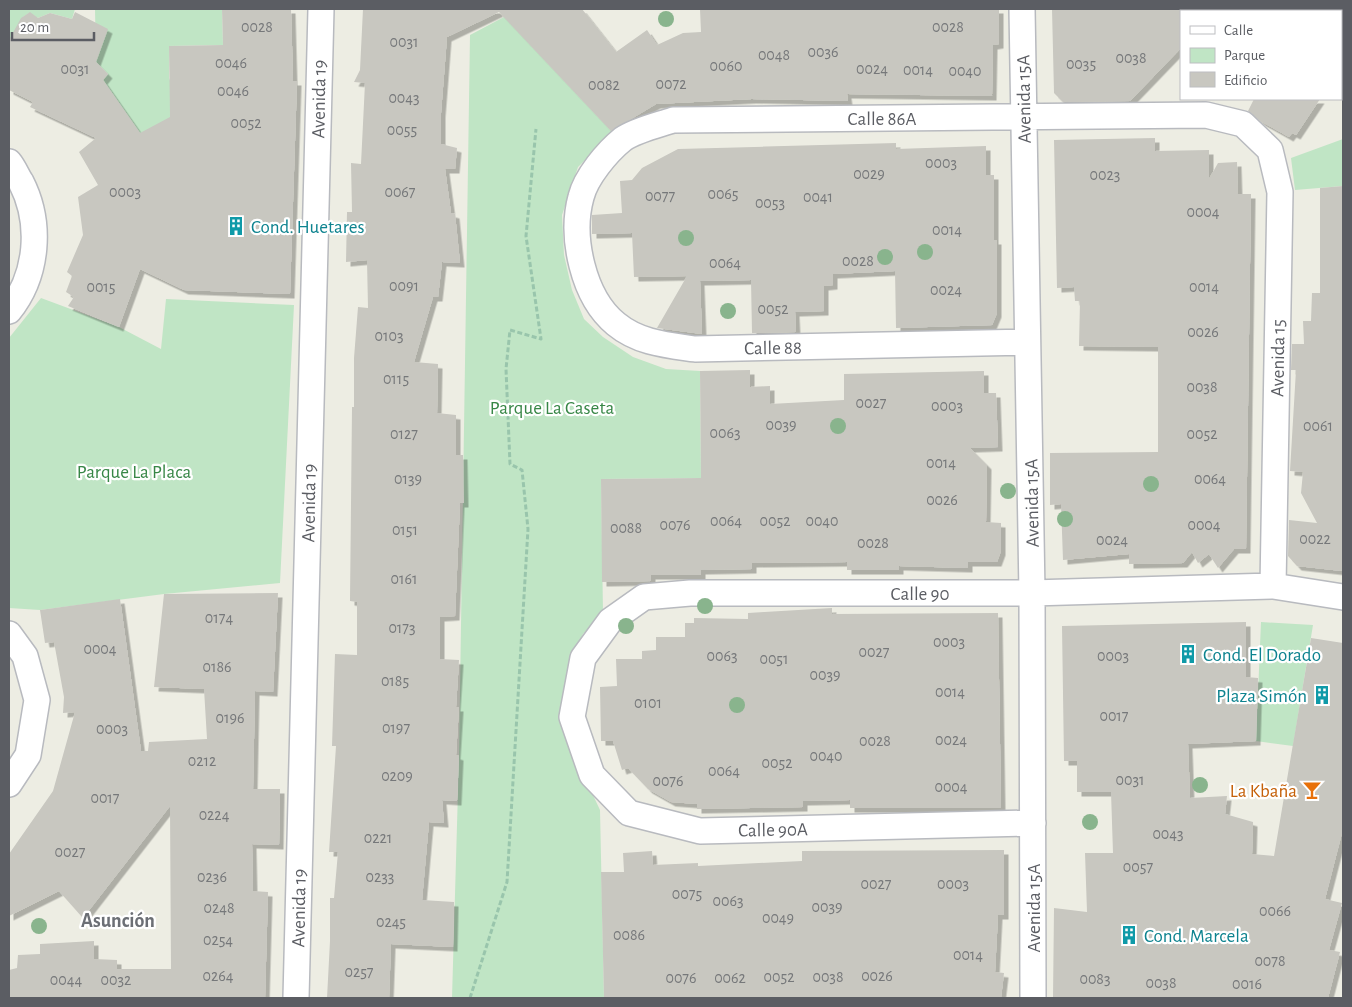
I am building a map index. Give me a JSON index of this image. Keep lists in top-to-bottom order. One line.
{"streets":{"street":["Avenida 19","Avenida 15A","Calle 86A","Calle 88","Avenida 15","Calle 90","Calle 90A"]},"crossings":[["Avenida 15A","Calle 86A"],["Avenida 15A","Calle 88"],["Avenida 15A","Calle 90"],["Avenida 15A","Calle 90A"],["Calle 86A","Calle 88"],["Calle 86A","Avenida 15"],["Avenida 15","Calle 90"],["Calle 90","Calle 90A"]],"districts":["Asunción"],"parks":["Parque La Caseta","Parque La Placa"],"places":{"building":["Cond. Huetares","Cond. El Dorado","Plaza Simón","Cond. Marcela"],"bar":["La Kbaña"]},"house_numbers":["0028","0028","0031","0036","0048","0038","0046","0035","0060","0031","0024","0014","0040","0072","0082","0046","0043","0052","0055","0003","0029","0023","0003","0067","0065","0077","0041","0053","0004","0014","0028","0064","0091","0015","0014","0024","0052","0026","0103","0115","0038","0027","0003","0039","0061","0063","0127","0052","0014","0139","0064","0026","0064","0052","0040","0076","0004","0088","0151","0022","0024","0028","0161","0174","0173","0003","0004","0027","0063","0003","0051","0186","0039","0185","0014","0101","0017","0196","0197","0003","0024","0028","0040","0212","0052","0064","0209","0031","0076","0004","0017","0224","0043","0221","0027","0057","0236","0233","0027","0003","0075","0063","0039","0248","0066","0049","0245","0086","0254","0014","0078","0257","0264","0026","0052","0038","0076","0062","0083","0044","0032","0038","0016"],"legend":["Calle","Parque","Edificio"],"scale_bar":"20 m"}
